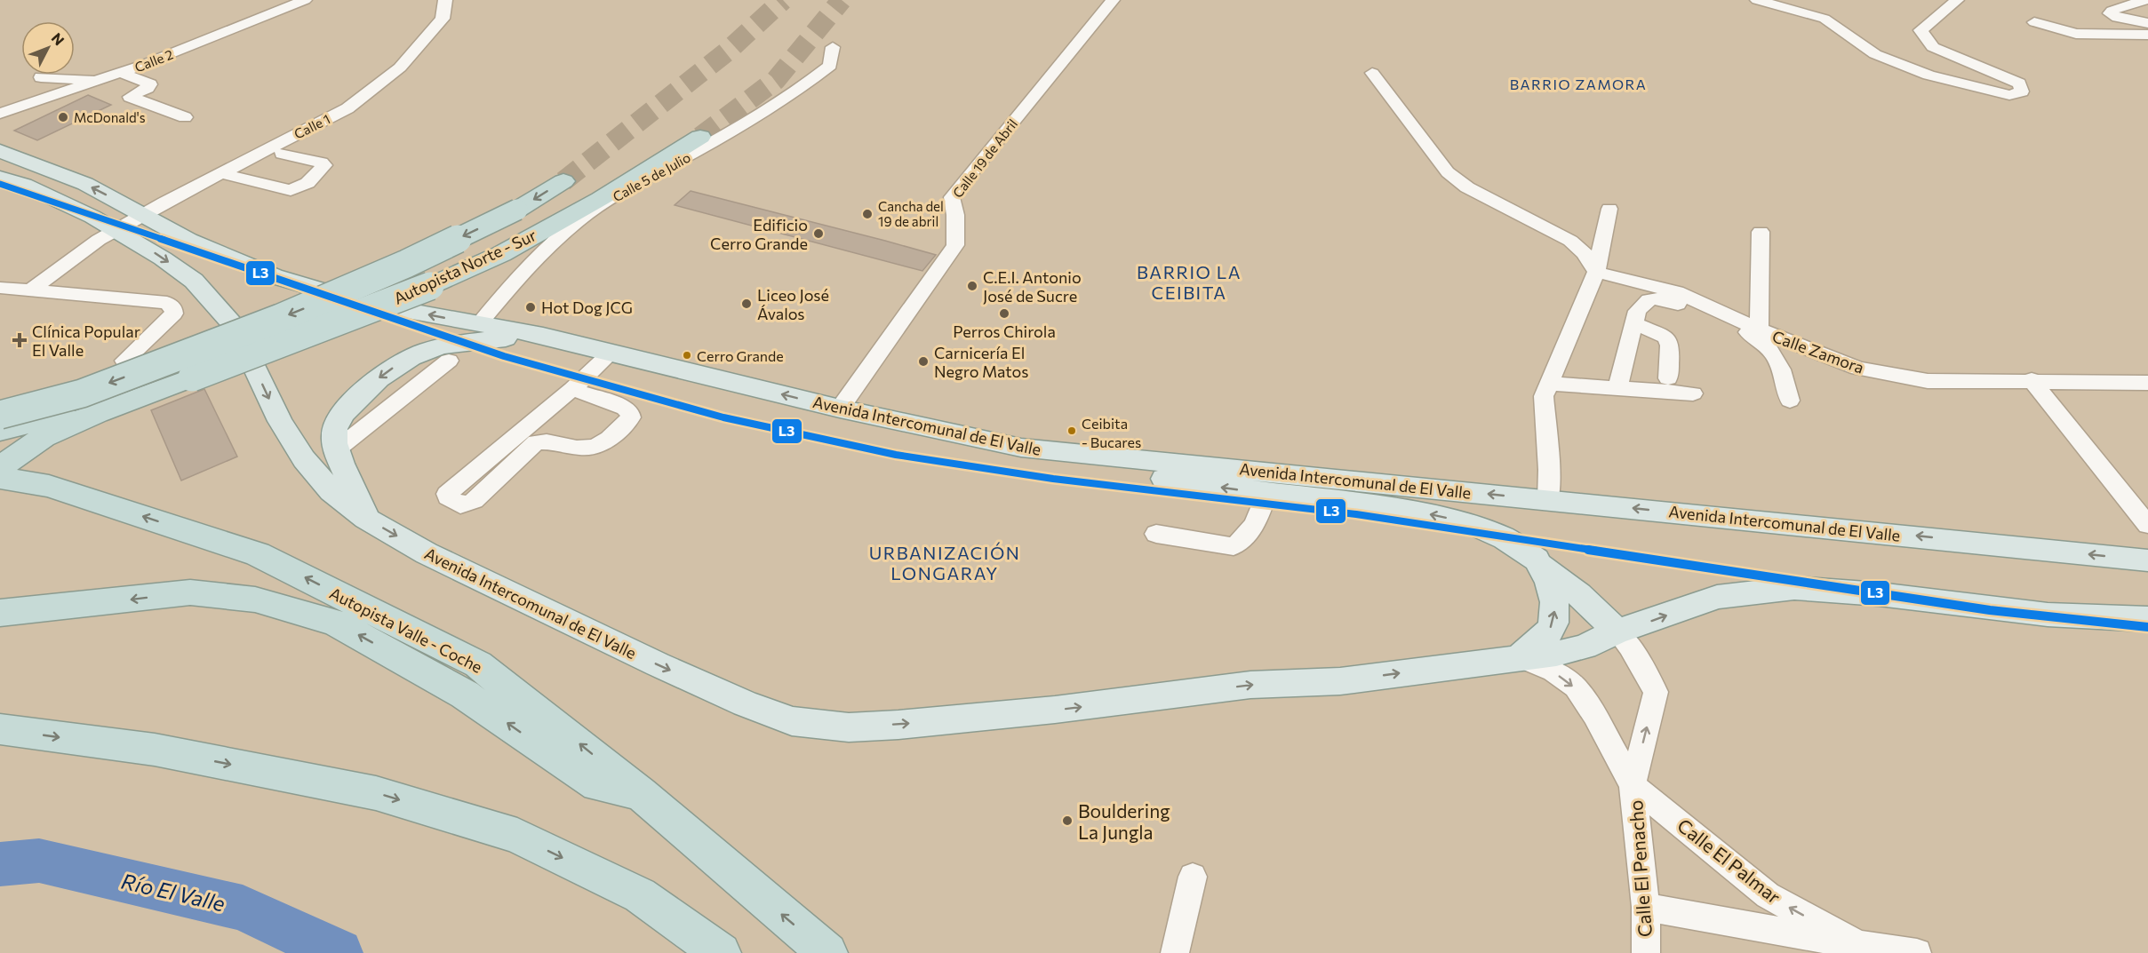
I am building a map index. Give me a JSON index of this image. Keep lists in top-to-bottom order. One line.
{"streets":{"highway":["Autopista Norte - Sur","Autopista Valle - Coche"],"main road":["Avenida Intercomunal de El Valle"],"street":["Calle 2","Calle 1","Calle 19 de Abril","Calle 5 de Julio","Calle Zamora","Calle El Palmar","Calle El Penacho"]},"crossings":[["Calle 1","Avenida Intercomunal de El Valle"],["Calle 19 de Abril","Avenida Intercomunal de El Valle"],["Calle 5 de Julio","Avenida Intercomunal de El Valle"],["Calle El Palmar","Calle El Penacho"]],"districts":["BARRIO ZAMORA","BARRIO LA CEIBITA","URBANIZACIÓN LONGARAY"],"water":["Río El Valle"],"places":{"other":["McDonald's","Cancha del 19 de abril","Edificio Cerro Grande","C.E.I. Antonio José de Sucre","Liceo José Ávalos","Hot Dog JCG","Perros Chirola","Cerro Grande","Carnicería El Negro Matos","Ceibita - Bucares","Bouldering La Jungla"],"health":["Clínica Popular El Valle"]},"lines":["transit line L3"],"north":"top right"}
